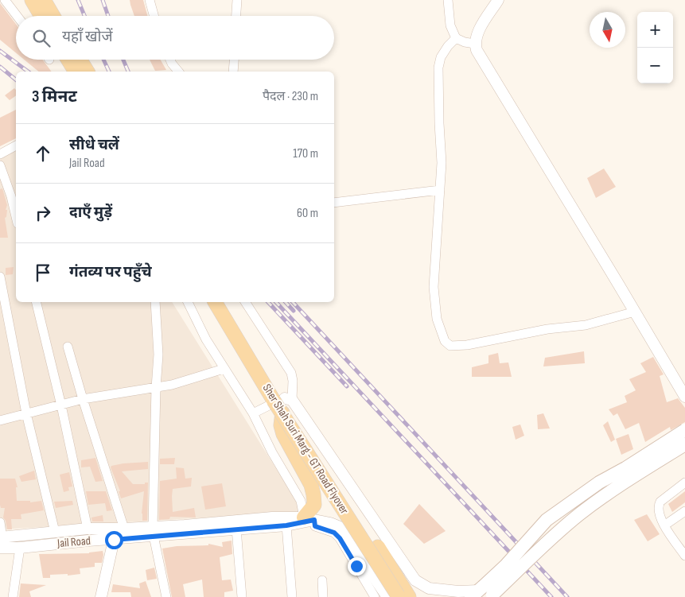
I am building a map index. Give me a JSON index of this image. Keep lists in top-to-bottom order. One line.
{"streets":{"main road":["Sher Shah Suri Marg - GT Road Flyover"],"street":["Jail Road"]},"north":"bottom","page":{"map_buttons":["+","−"],"search":"यहाँ खोजें","heading":["3 मिनट","पैदल · 230 m"],"list":[["सीधे चलें","Jail Road","170 m"],["दाएँ मुड़ें","60 m"],"गंतव्य पर पहुँचे"]}}
